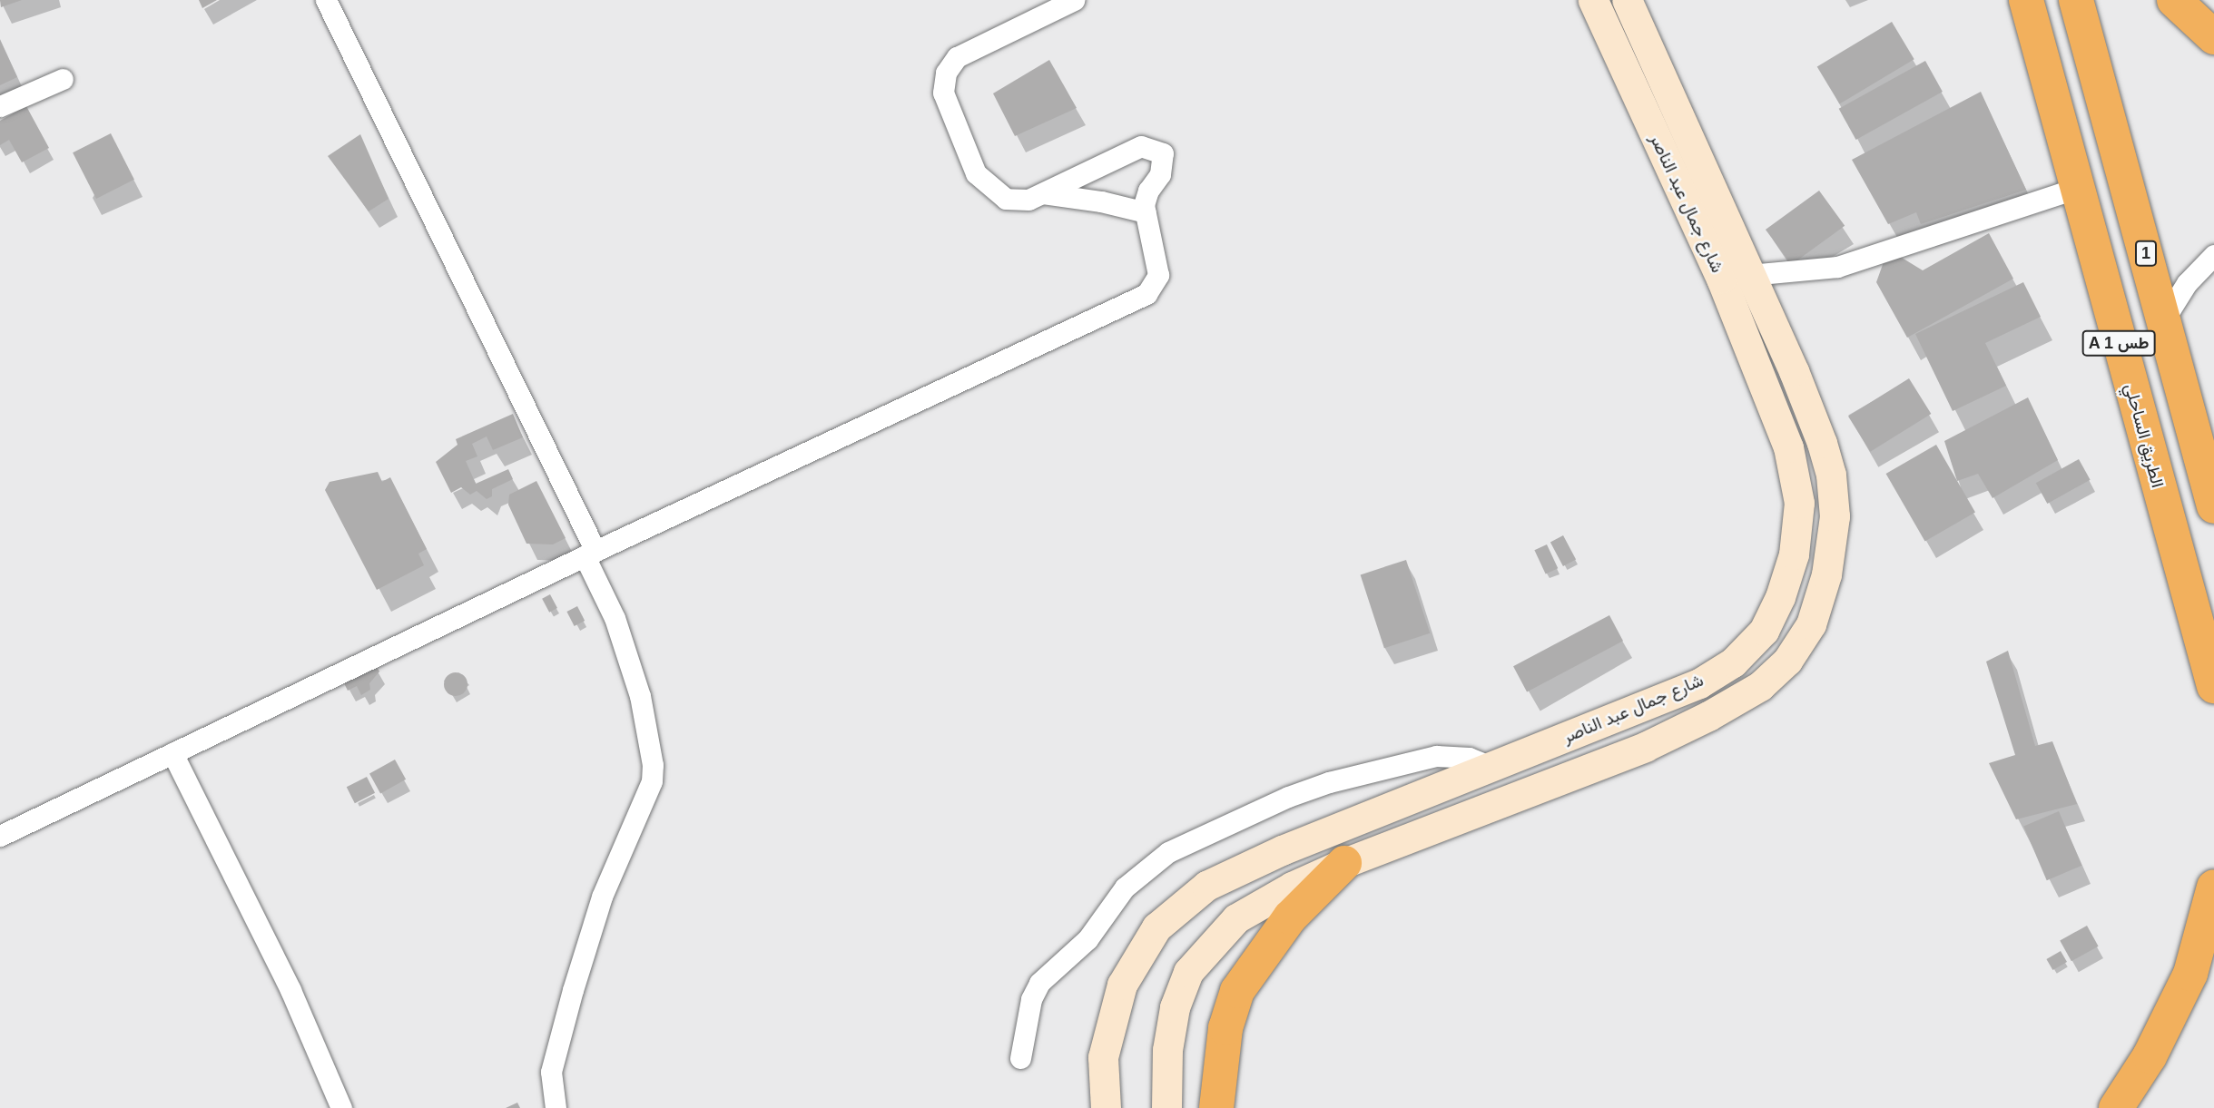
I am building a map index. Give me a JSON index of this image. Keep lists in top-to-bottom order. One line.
{"streets":{"highway":["1","A 1 طس","الطريق الساحلي"],"main road":["شارع جمال عبد الناصر"]}}
